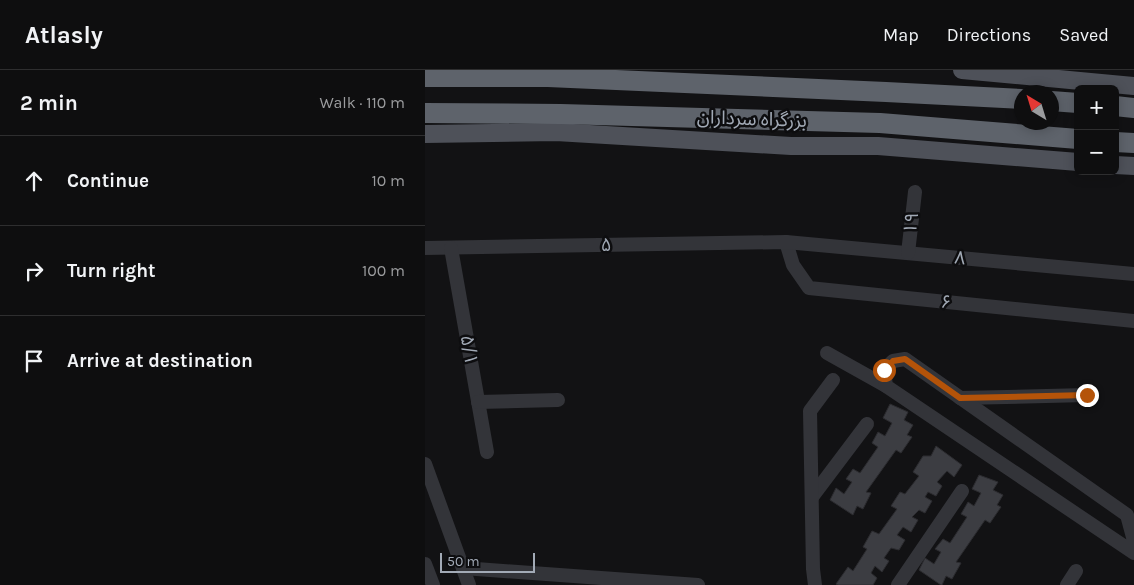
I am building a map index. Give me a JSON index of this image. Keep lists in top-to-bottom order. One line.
{"streets":{"highway":["بزرگراه سرداران"],"street":["۱۹","۵","۸","۶","۵/۱"]},"crossings":[["۱۹","۸"],["۵","۸"],["۵","۶"],["۵","۵/۱"],["۸","۶"]],"scale_bar":"50 m","north":"top left","page":{"header":"Atlasly","nav":["Map","Directions","Saved"],"heading":["2 min","Walk · 110 m"],"map_buttons":["+","−"],"list":[["Continue","10 m"],["Turn right","100 m"],"Arrive at destination"],"scale":"50 m"}}
